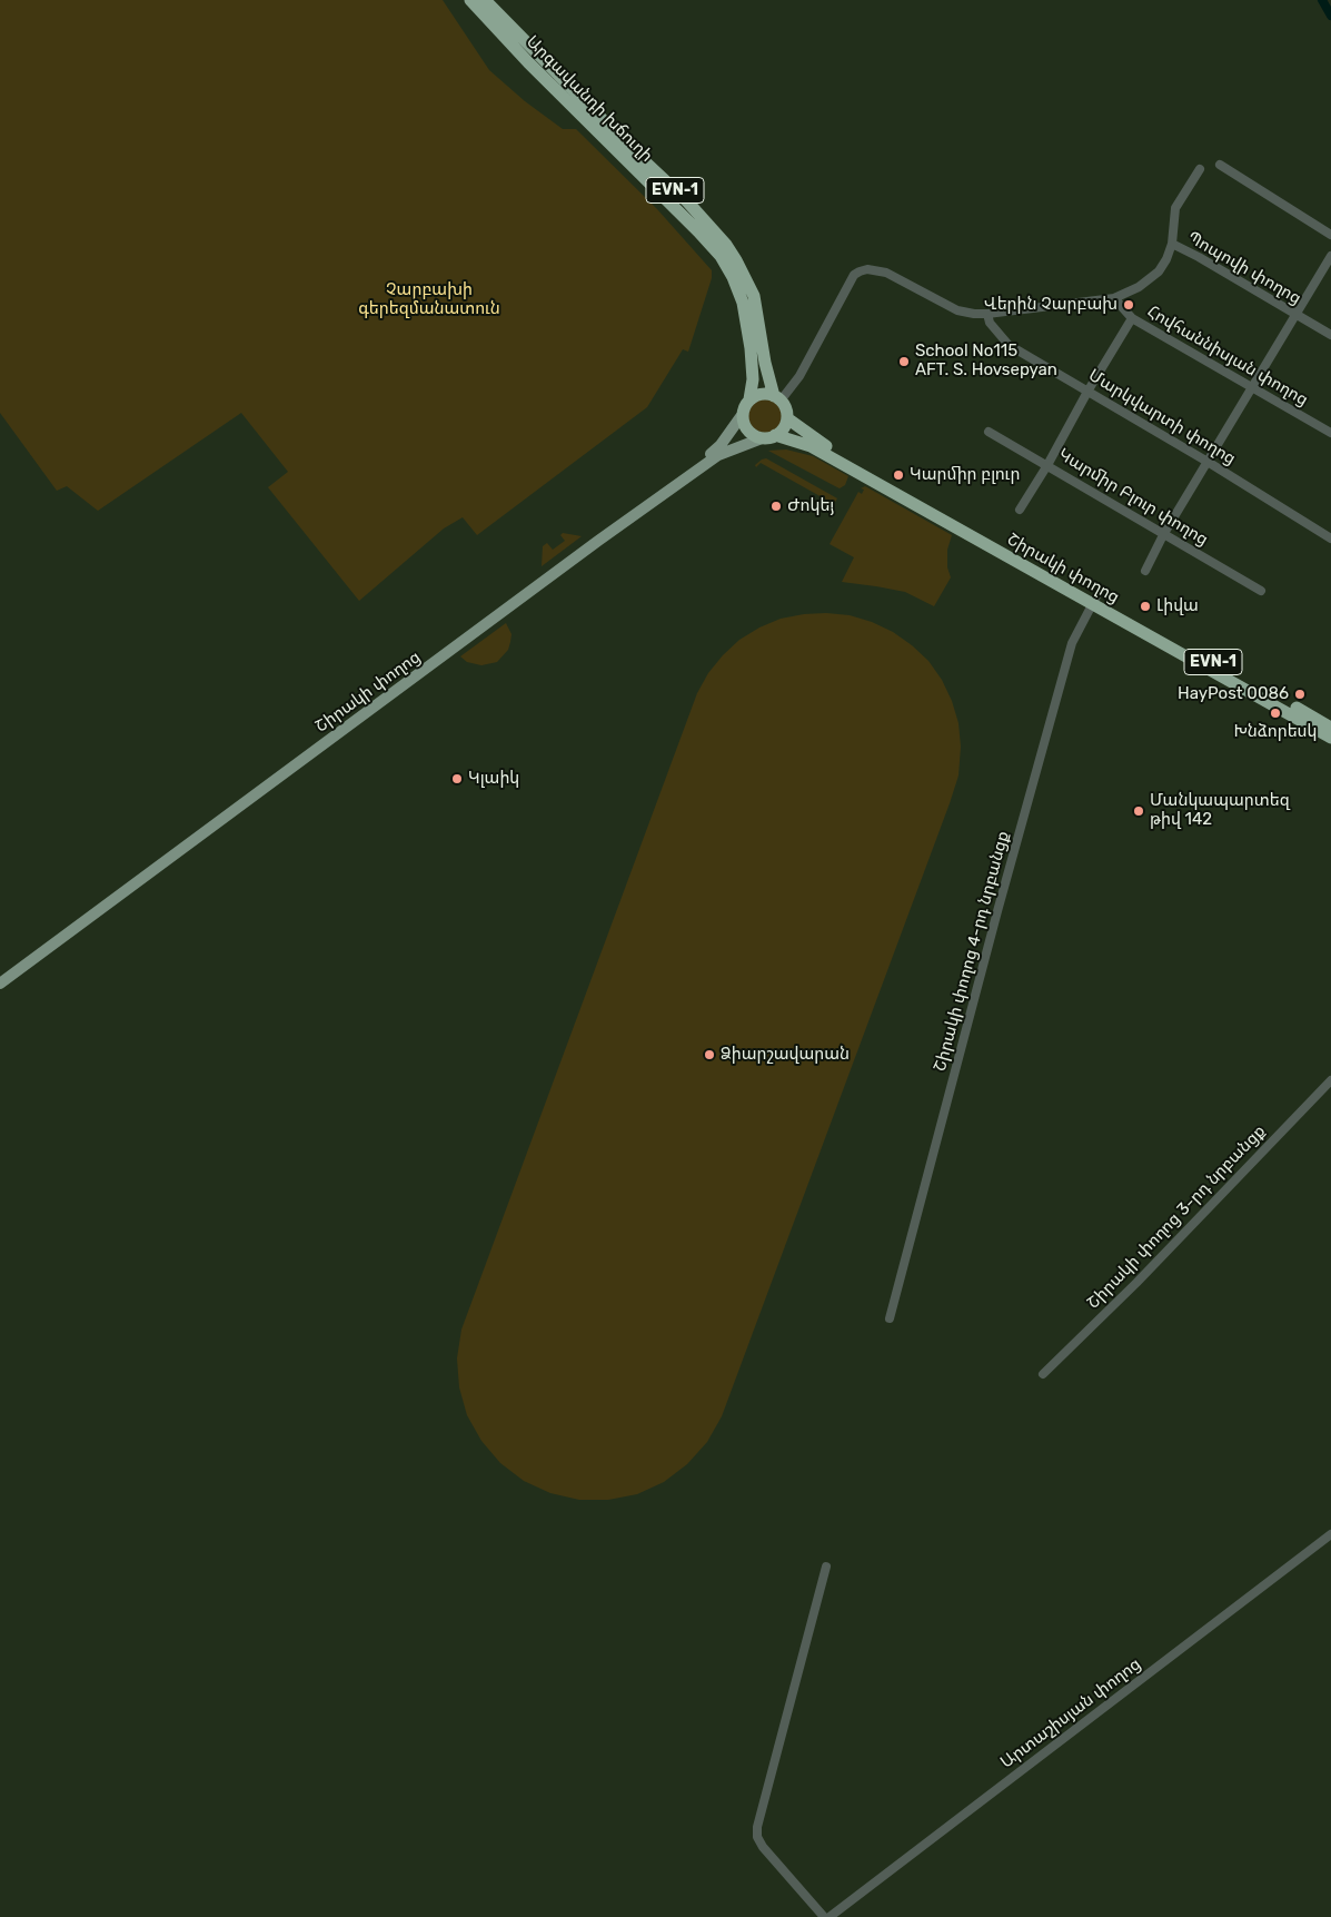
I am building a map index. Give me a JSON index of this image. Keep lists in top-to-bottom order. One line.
{"streets":{"highway":["Արգավանդի խճուղի","EVN-1","Շիրակի փողոց"],"street":["Պոպովի փողոց","Հովհաննիսյան փողոց","Մարկվարտի փողոց","Կարմիր Բլուր փողոց","Շիրակի փողոց 4-րդ նրբանցք","Շիրակի փողոց 3-րդ նրբանցք","Արտաշիսյան փողոց"]},"crossings":[["Արգավանդի խճուղի","EVN-1"],["Արգավանդի խճուղի","Շիրակի փողոց"],["EVN-1","Շիրակի փողոց"],["Շիրակի փողոց","Շիրակի փողոց 4-րդ նրբանցք"]],"parks":["Չարբախի գերեզմանատուն"],"places":["Վերին Չարբախ","School No115 AFT. S. Hovsepyan","Կարմիր բլուր","Ժոկեյ","Լիվա","HayPost 0086","Խնձորեսկ","Կլաիկ","Մանկապարտեզ թիվ 142","Ձիարշավարան"]}
